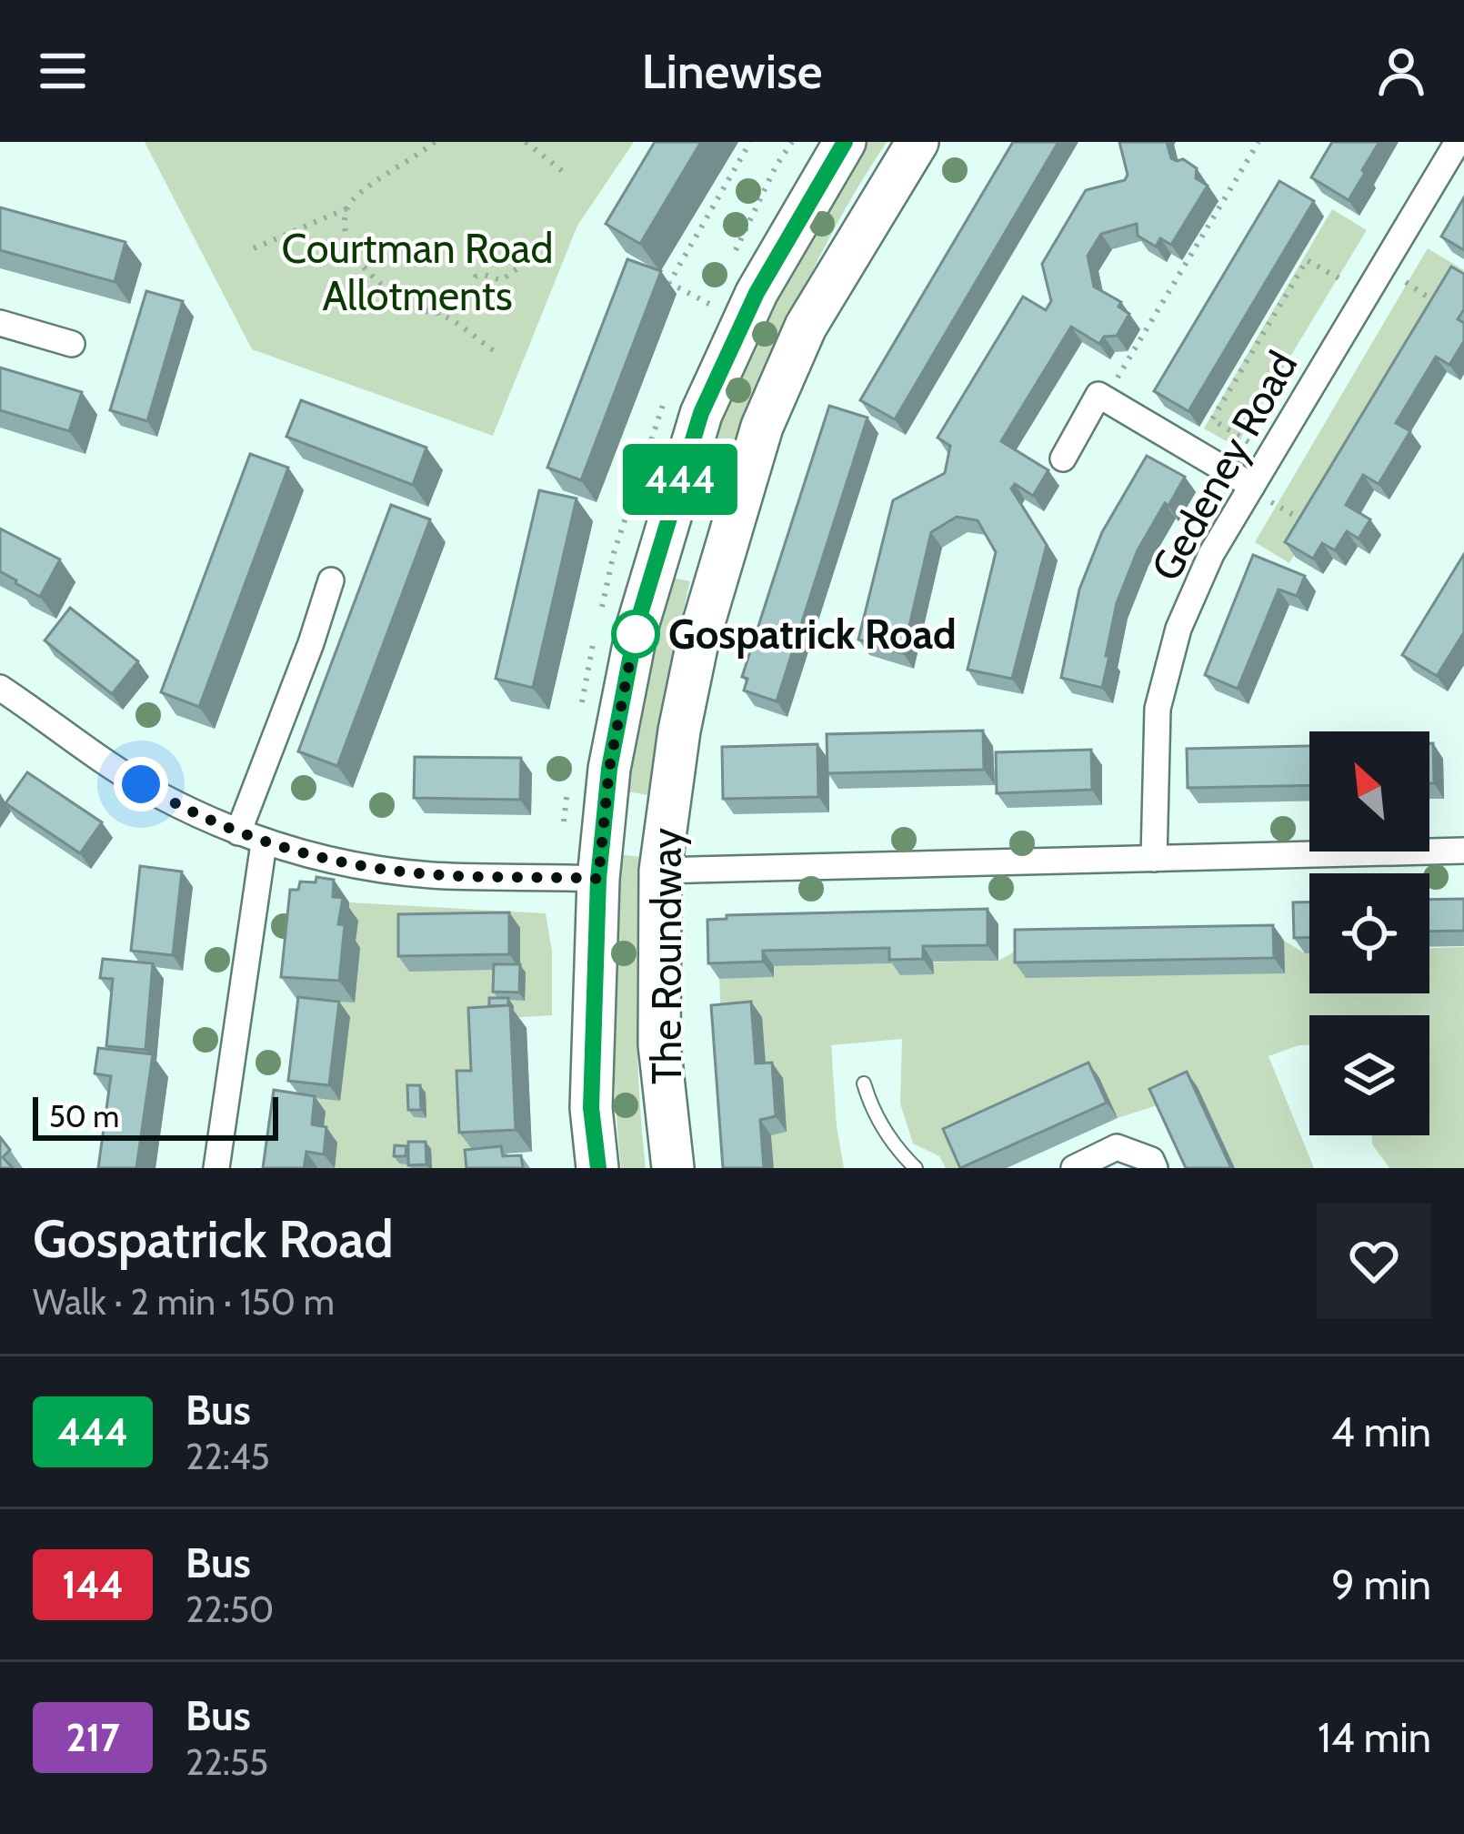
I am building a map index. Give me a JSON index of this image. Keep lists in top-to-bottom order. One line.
{"streets":{"main road":["The Roundway"],"street":["Gedeney Road"]},"parks":["Courtman Road Allotments"],"places":["Gospatrick Road"],"lines":["bus line 444"],"scale_bar":"50 m","north":"top left","page":{"header":"Linewise","on_map":"444","scale":"50 m","heading":["Gospatrick Road","Walk · 2 min · 150 m"],"list":[{"mark":"444","name":"Bus","note":"22:45","value":"4 min"},{"mark":"144","name":"Bus","note":"22:50","value":"9 min"},{"mark":"217","name":"Bus","note":"22:55","value":"14 min"}]}}
